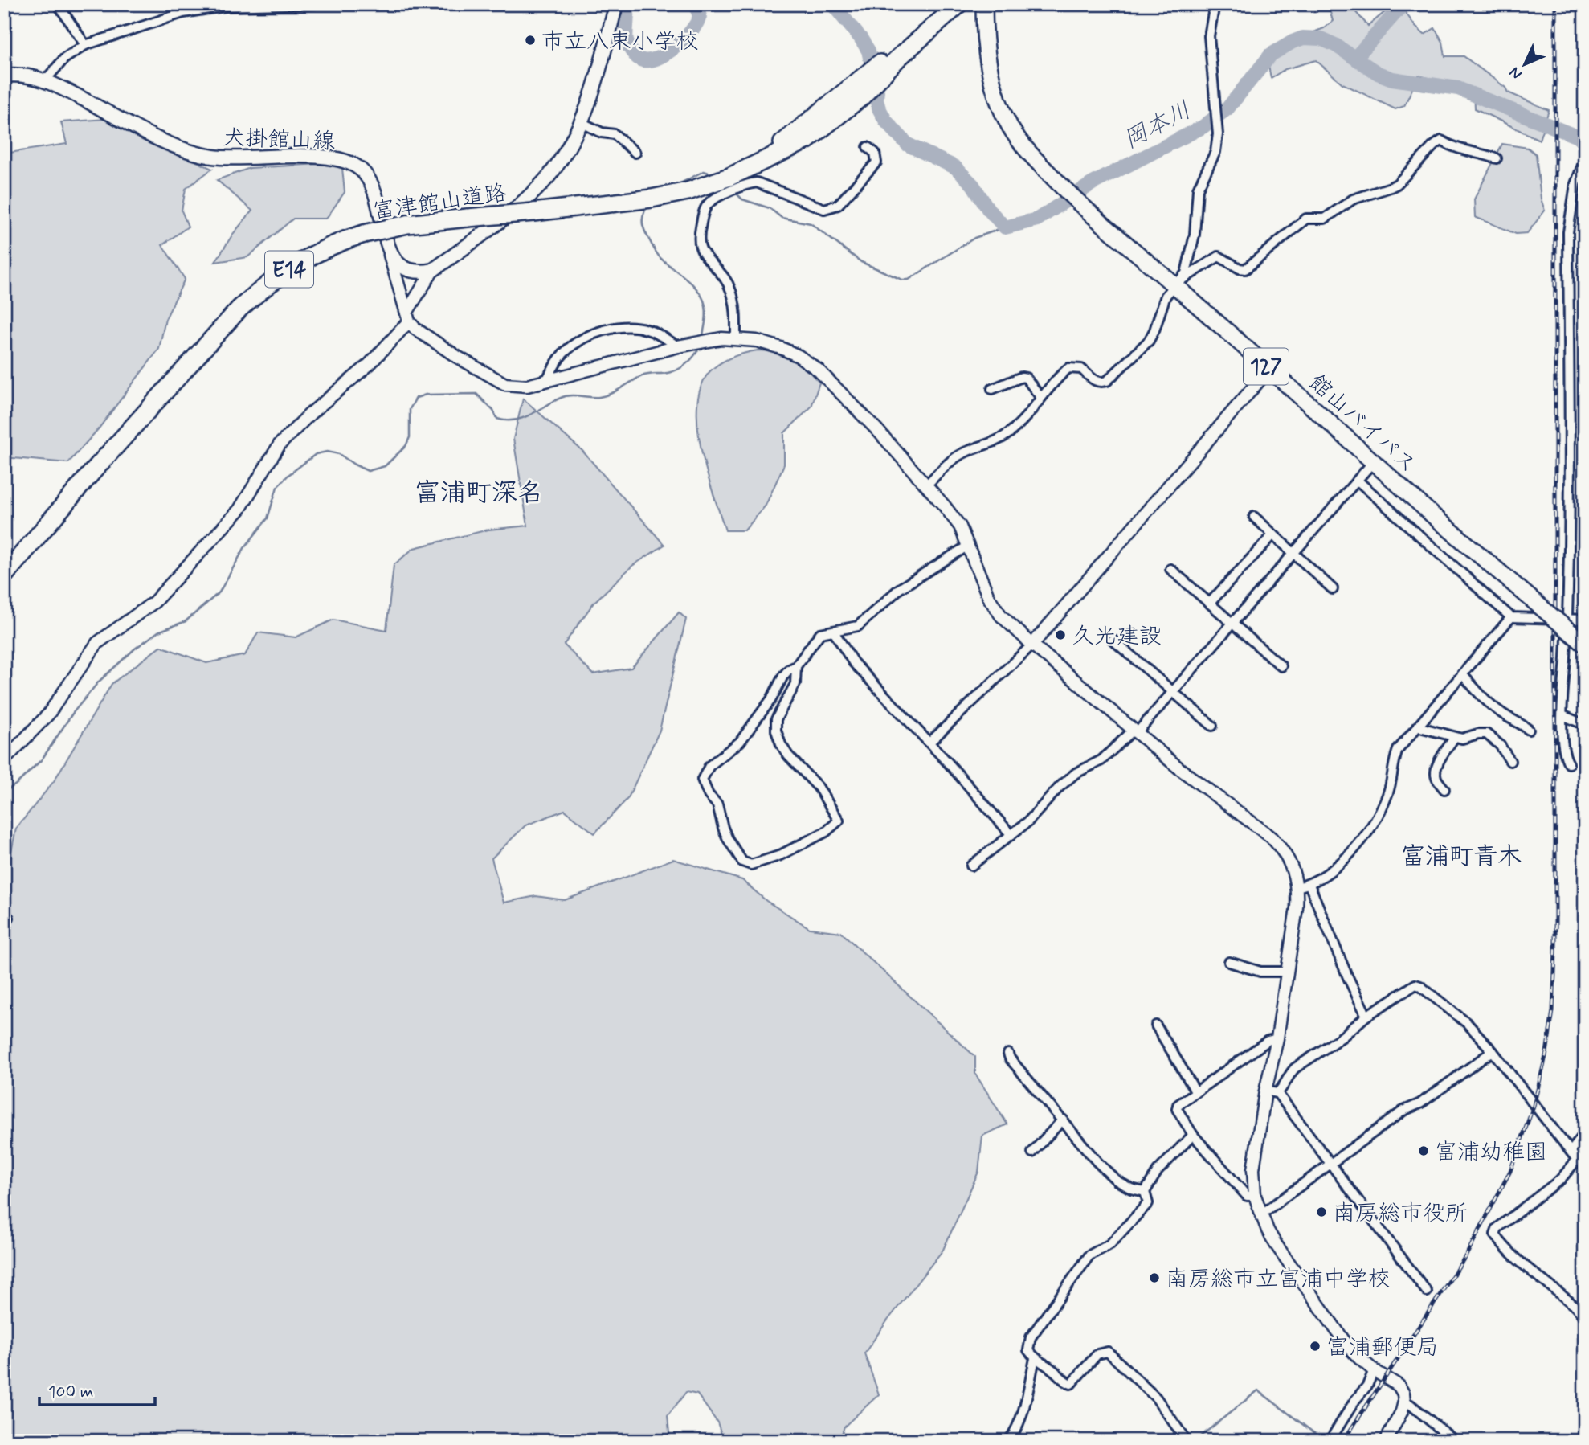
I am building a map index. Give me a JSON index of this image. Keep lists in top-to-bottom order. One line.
{"streets":{"highway":["富津館山道路","E14","127","館山バイパス"],"main road":["犬掛館山線"]},"districts":["富浦町深名","富浦町青木"],"water":["岡本川"],"places":["市立八束小学校","久光建設","富浦幼稚園","南房総市役所","南房総市立富浦中学校","富浦郵便局"],"scale_bar":"100 m","north":"bottom left"}
